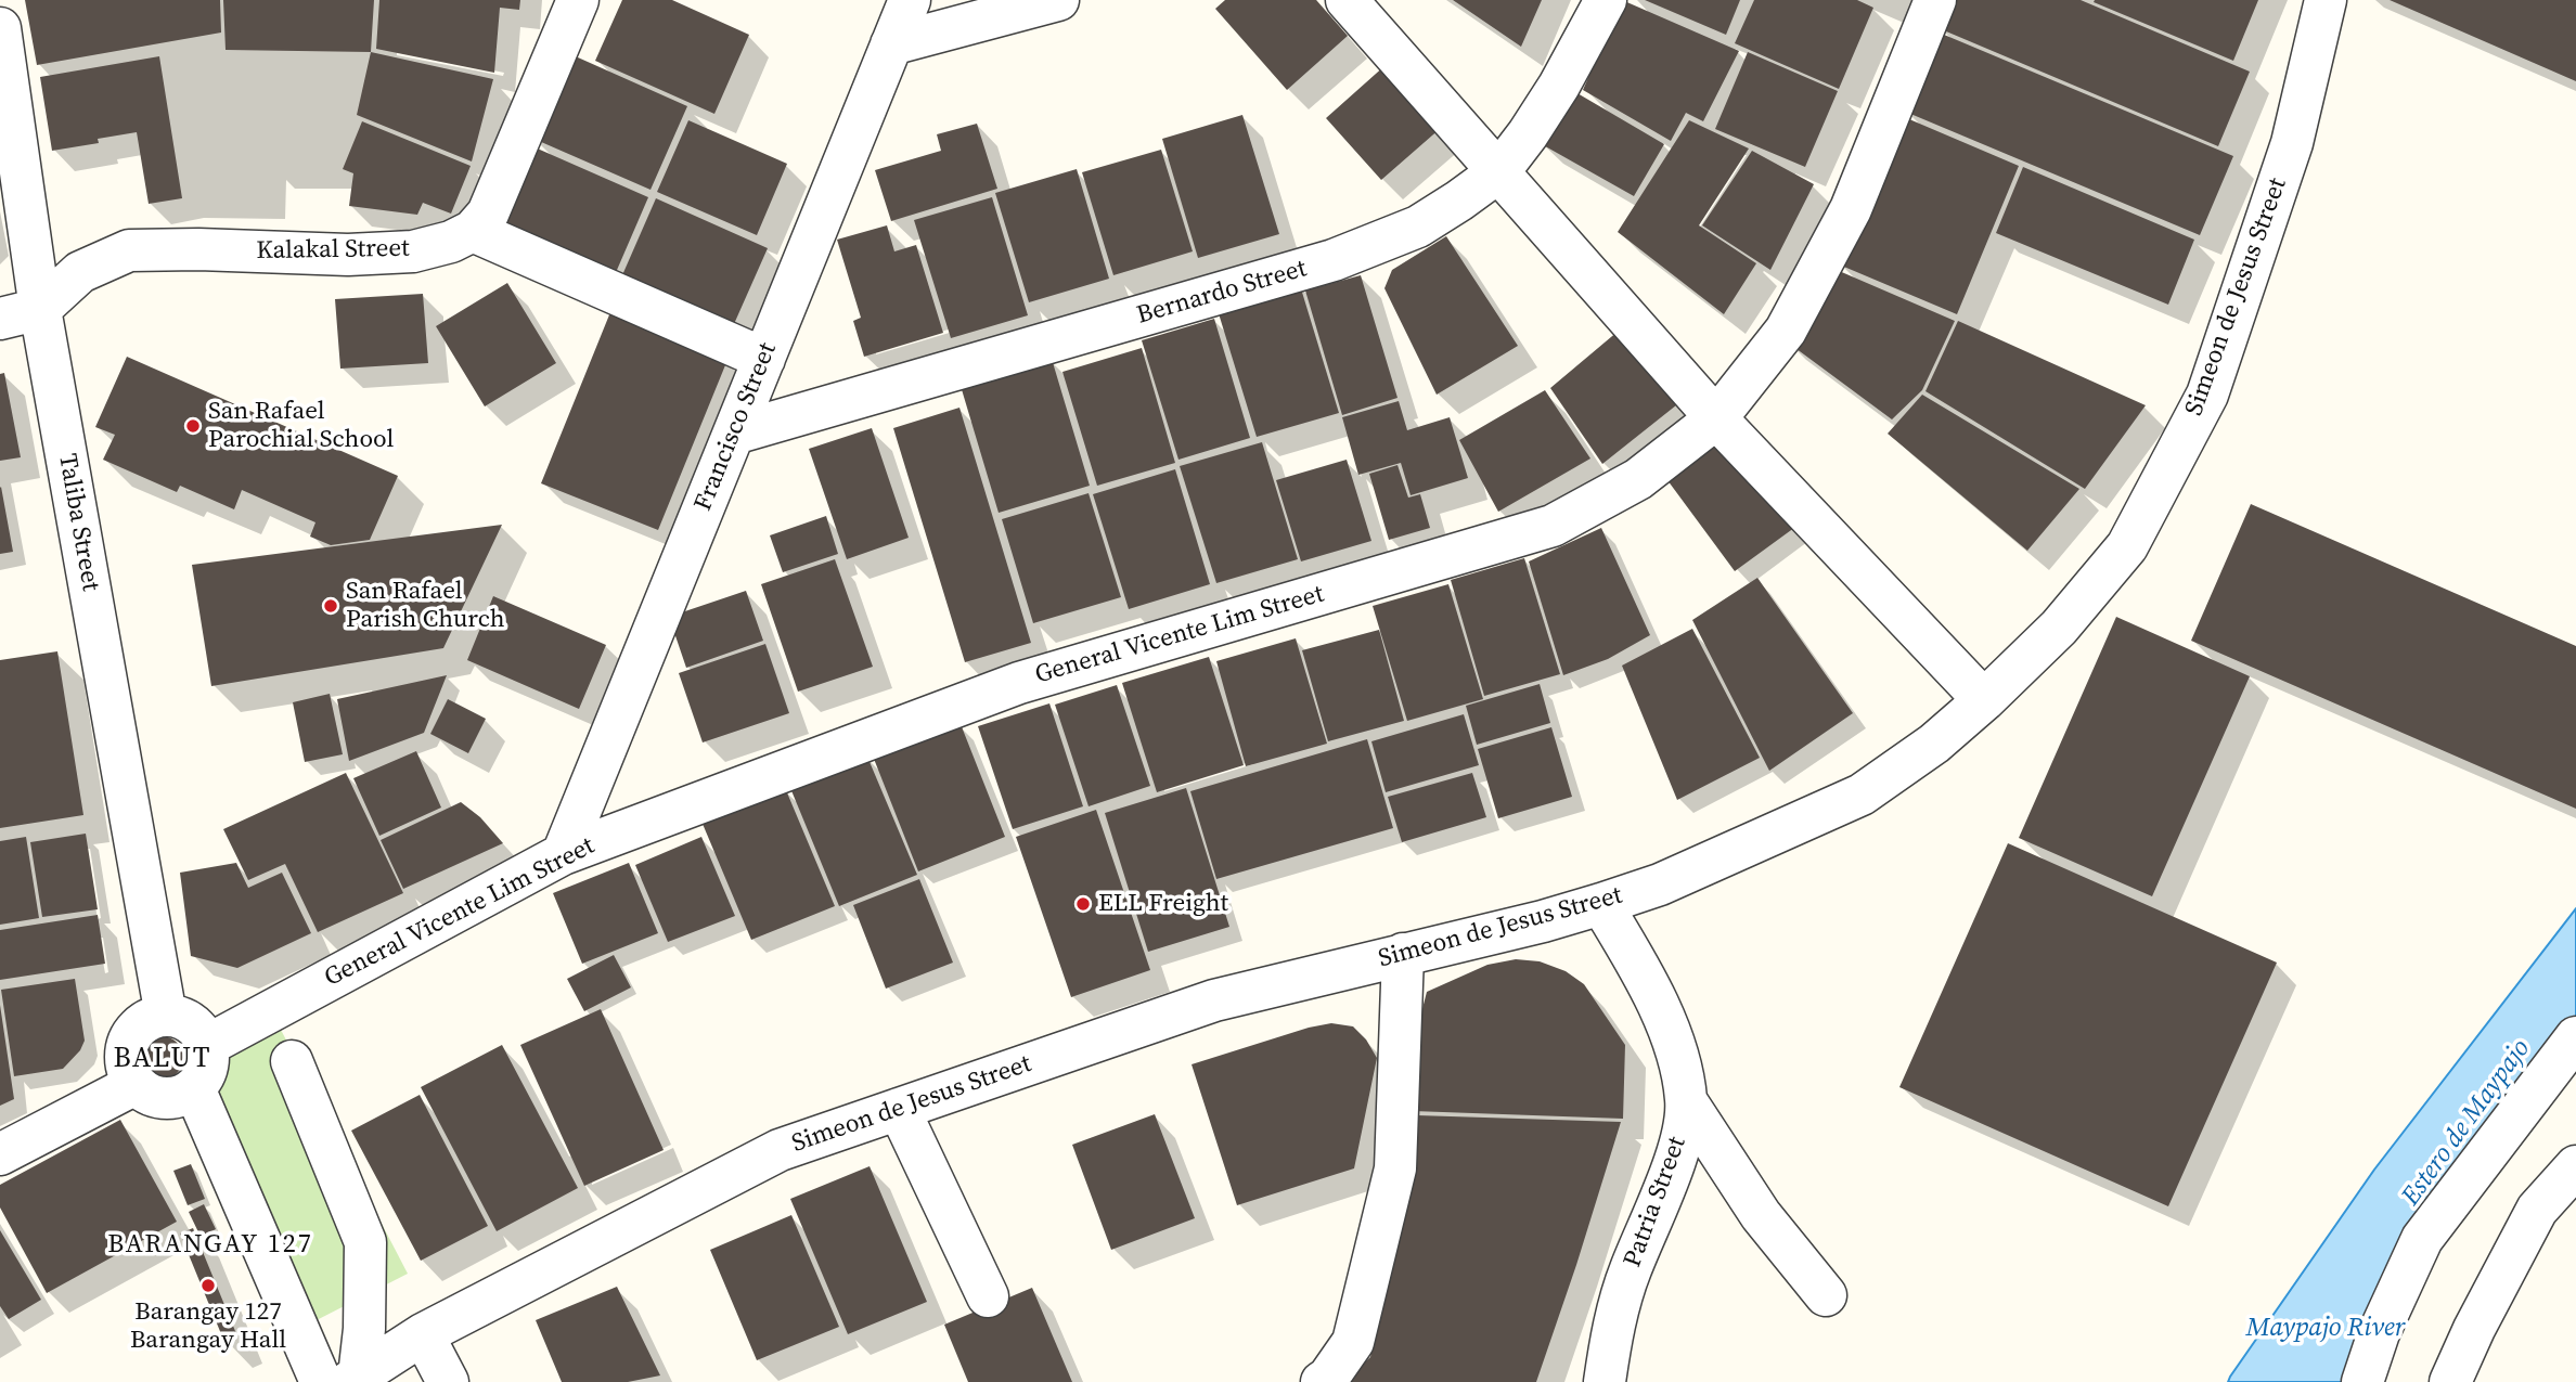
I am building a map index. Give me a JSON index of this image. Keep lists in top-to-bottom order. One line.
{"streets":{"street":["Kalakal Street","Bernardo Street","Simeon de Jesus Street","Francisco Street","Taliba Street","General Vicente Lim Street","Patria Street"]},"crossings":[["Kalakal Street","Taliba Street"],["Bernardo Street","Francisco Street"],["Simeon de Jesus Street","Patria Street"],["Francisco Street","General Vicente Lim Street"],["Taliba Street","General Vicente Lim Street"]],"districts":["BALUT","BARANGAY 127"],"water":["Estero de Maypajo","Maypajo River"],"places":["San Rafael Parochial School","San Rafael Parish Church","ELL Freight","Barangay 127 Barangay Hall"]}
